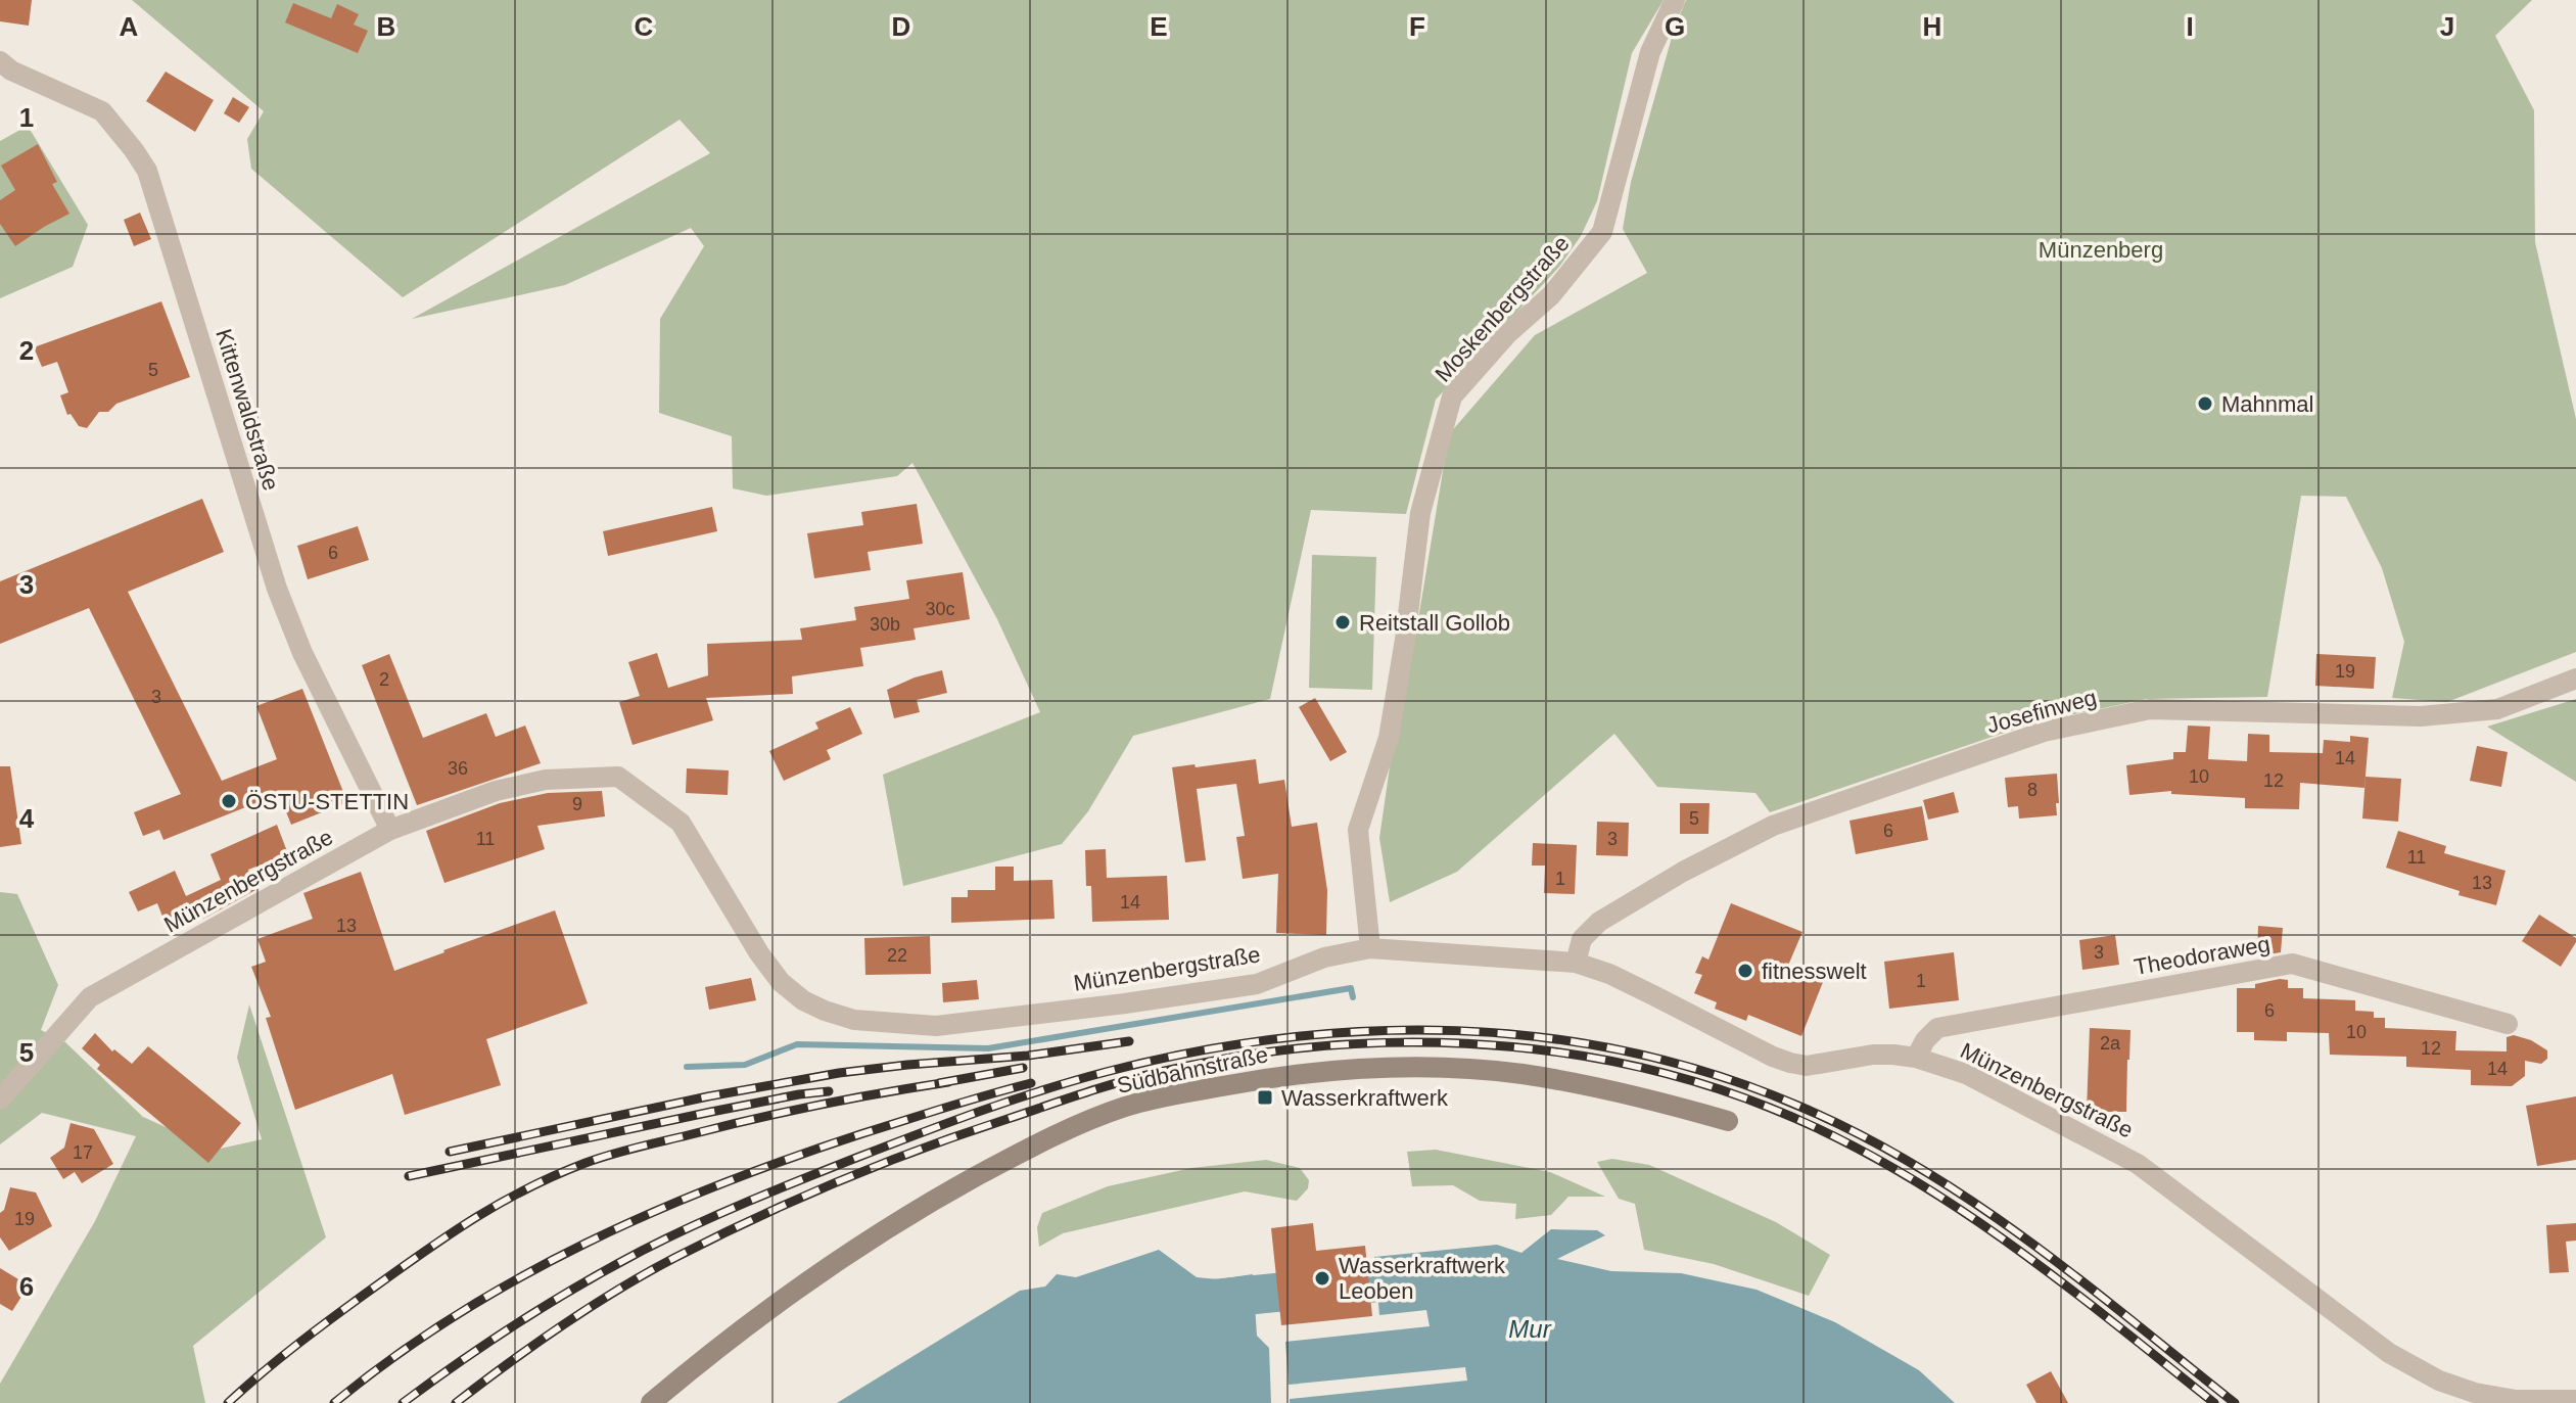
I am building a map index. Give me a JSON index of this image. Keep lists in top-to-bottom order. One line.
{"streets":{"main road":["Südbahnstraße"],"street":["Moskenbergstraße","Kittenwaldstraße","Josefinweg","Münzenbergstraße","Theodoraweg"]},"crossings":[["Moskenbergstraße","Münzenbergstraße"],["Kittenwaldstraße","Münzenbergstraße"],["Josefinweg","Münzenbergstraße"],["Münzenbergstraße","Theodoraweg"]],"water":["Mur"],"parks":["Münzenberg"],"places":{"other":["Mahnmal","Reitstall Gollob","ÖSTU-STETTIN","fitnesswelt","Wasserkraftwerk Leoben"],"transit":["Wasserkraftwerk"]},"house_numbers":["5","6","30c","30b","19","2","3","14","36","10","12","8","9","5","6","11","3","11","1","13","14","13","3","22","1","6","10","2a","12","14","17","19"],"grid":{"columns":["A","B","C","D","E","F","G","H","I","J"],"rows":["1","2","3","4","5","6"]}}
